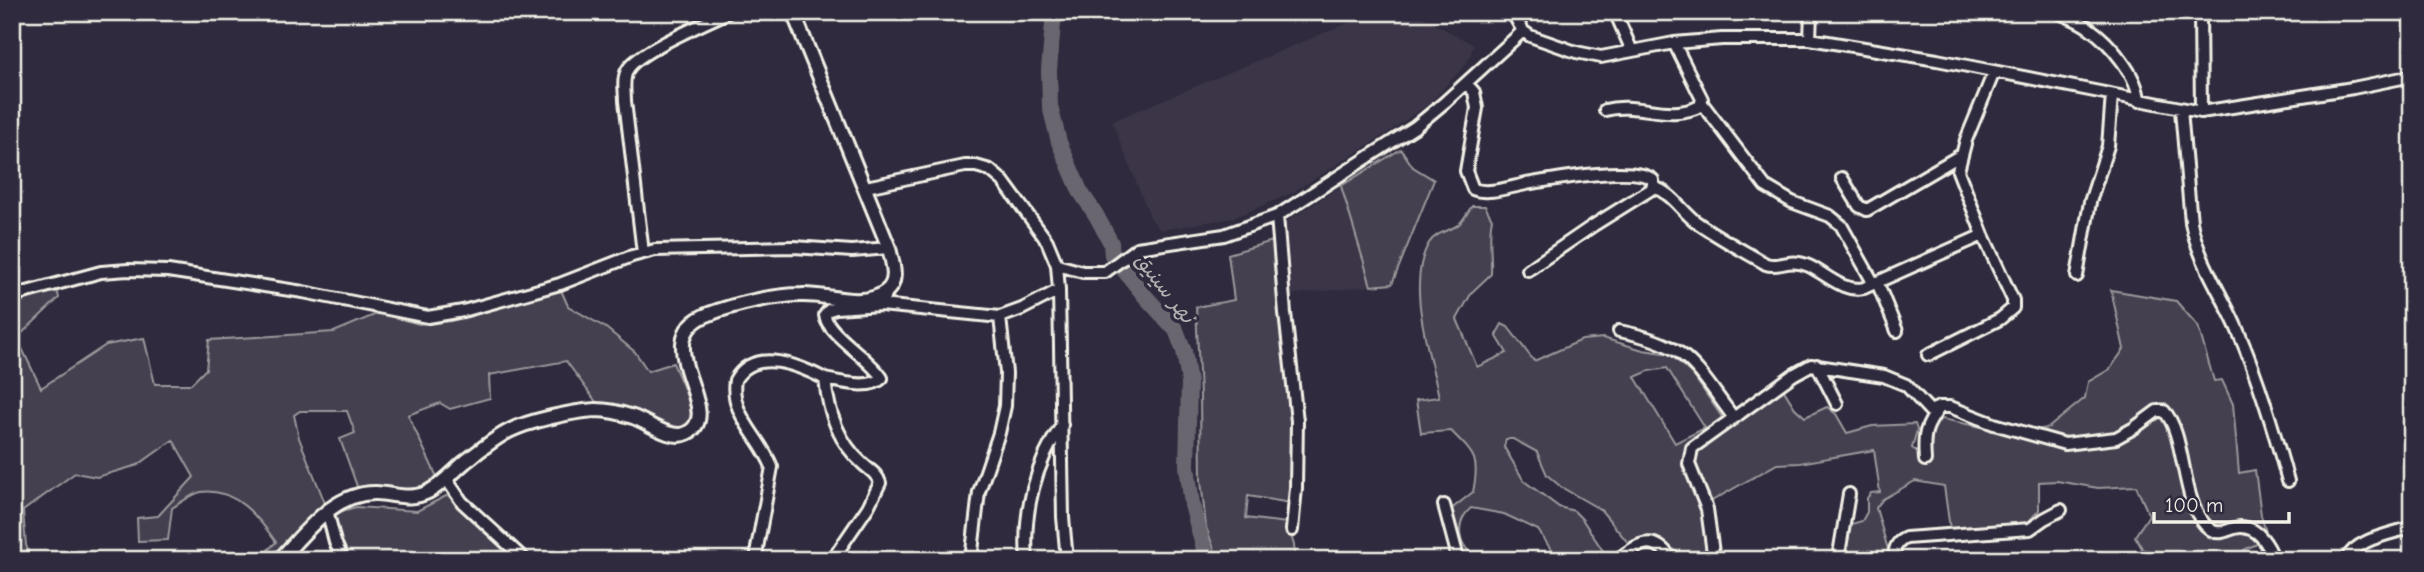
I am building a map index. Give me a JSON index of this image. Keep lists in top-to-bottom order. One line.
{"water":["نهر سينيق"],"scale_bar":"100 m"}
